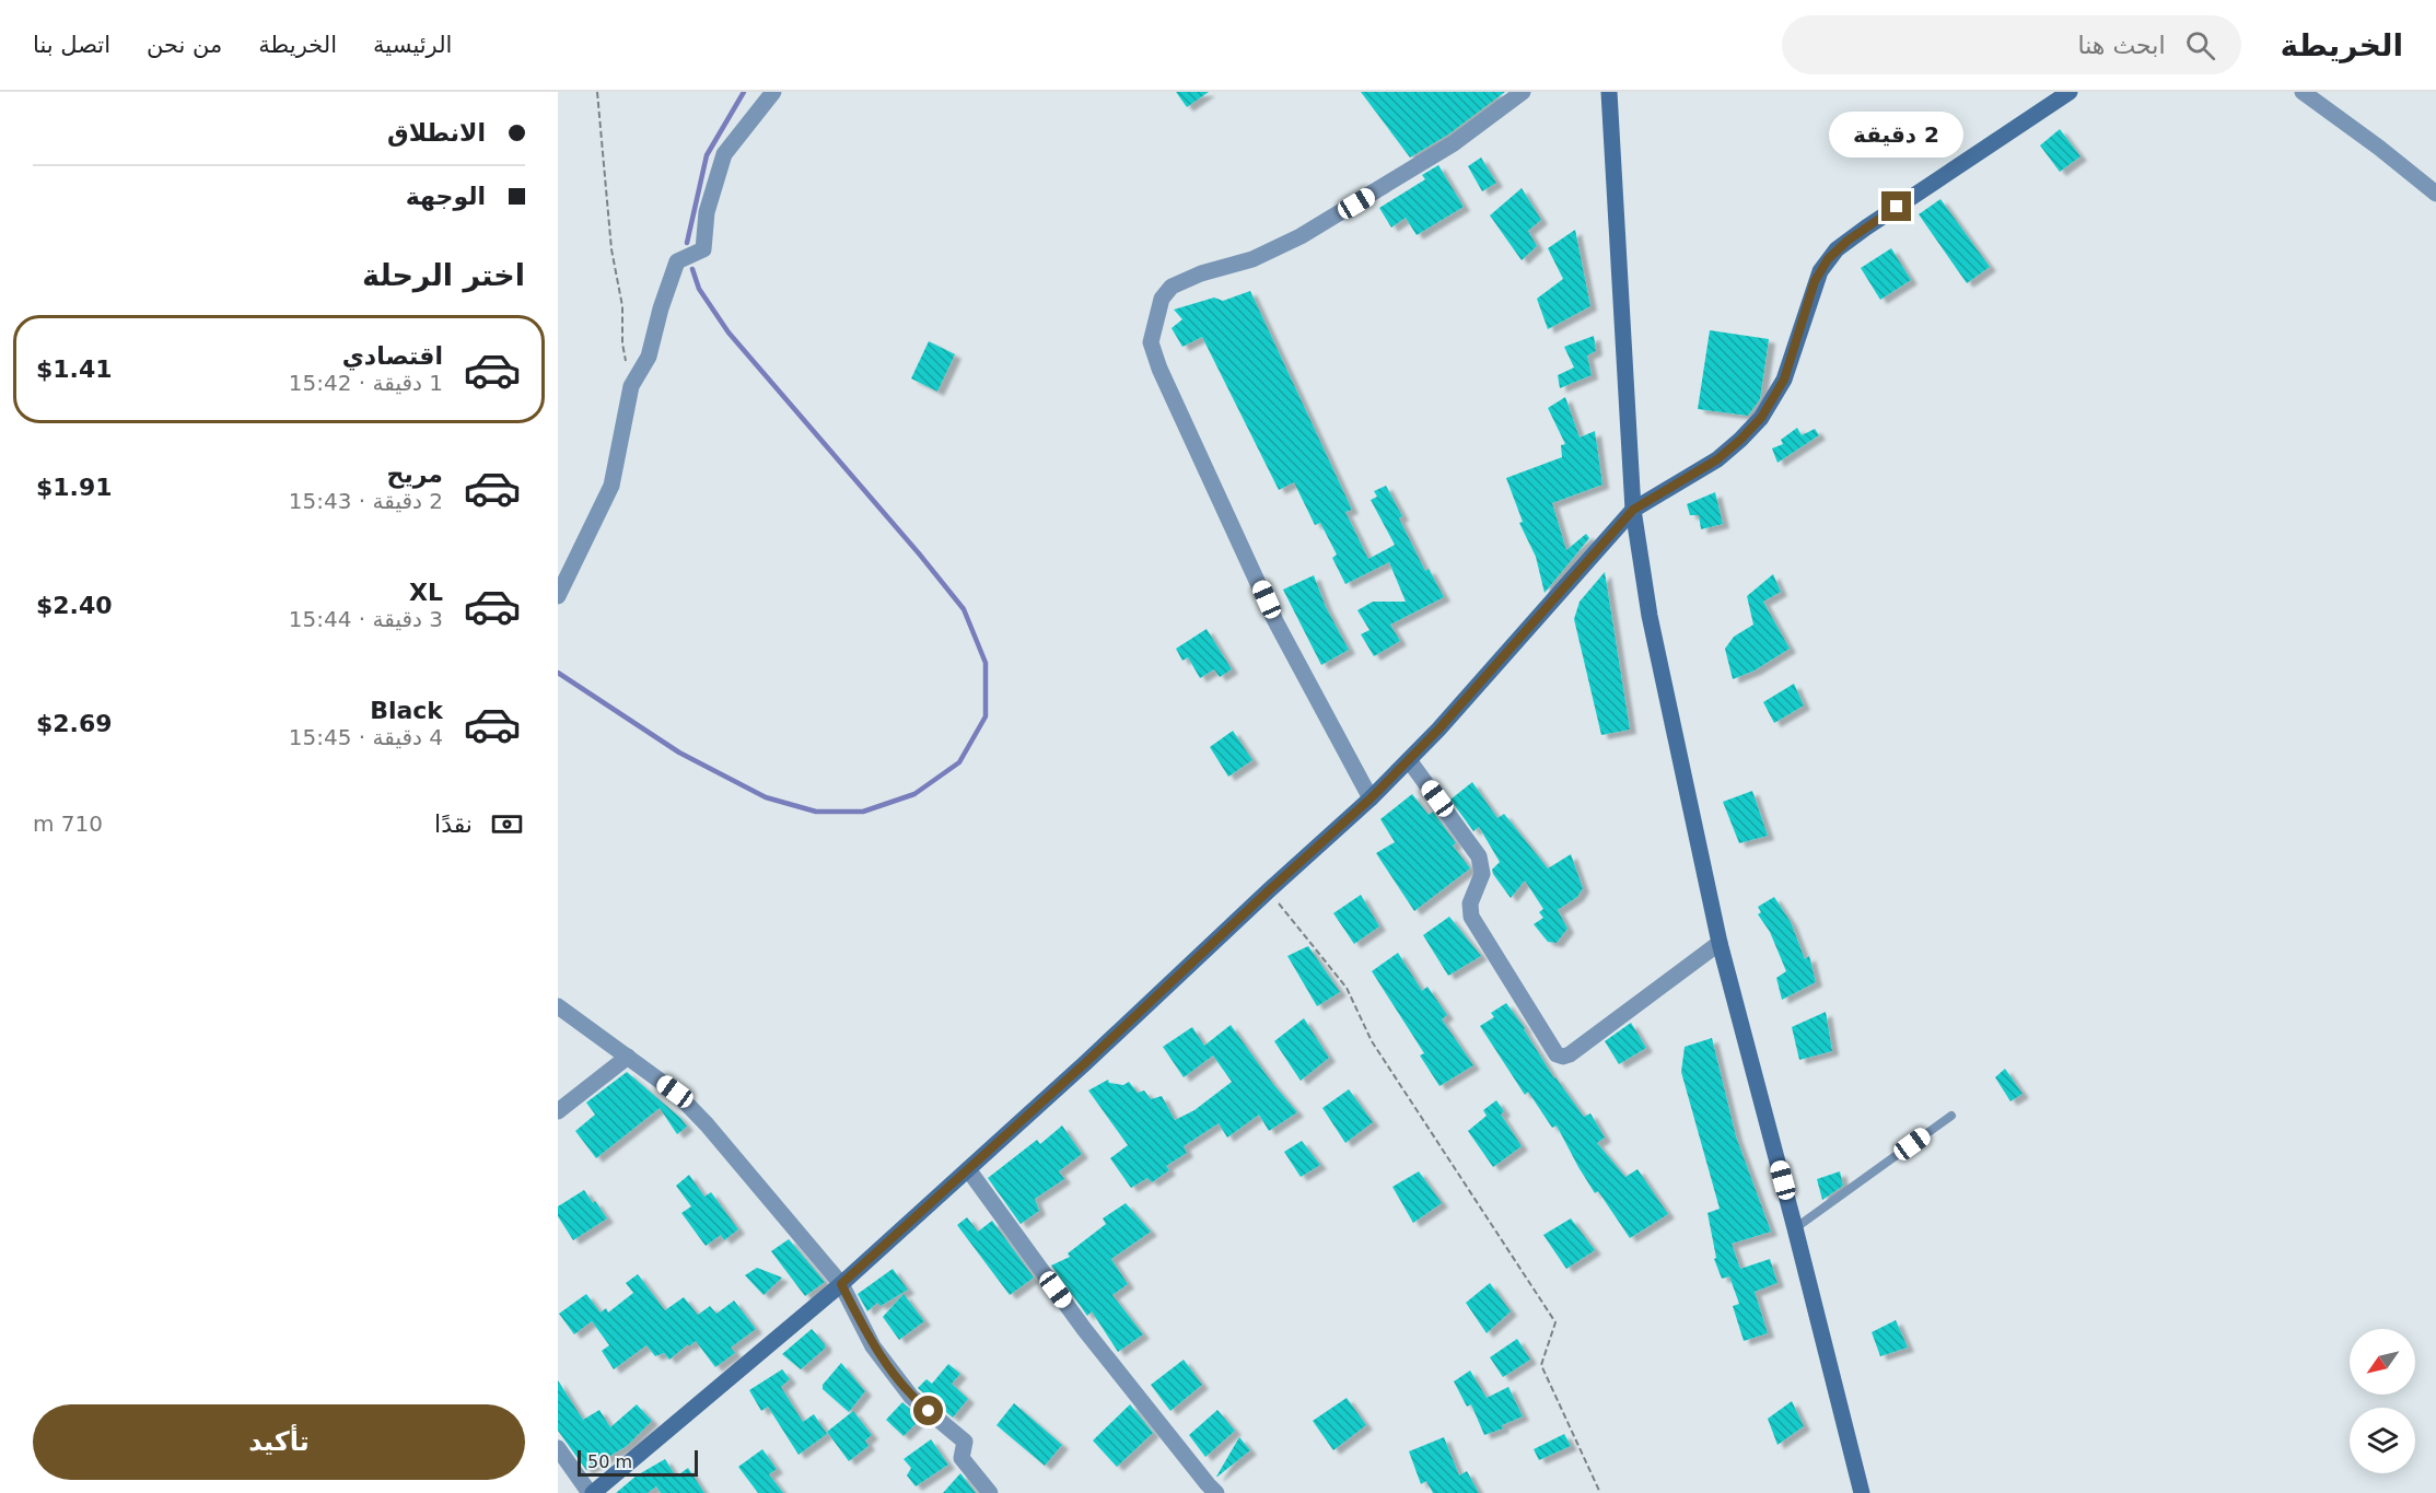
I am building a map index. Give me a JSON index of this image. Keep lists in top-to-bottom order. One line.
{"scale_bar":"50 m","north":"bottom left","page":{"header":"الخريطة","search":"ابحث هنا","nav":["الرئيسية","الخريطة","من نحن","اتصل بنا"],"banner":["الانطلاق","الوجهة"],"bubble":"2 دقيقة","heading":"اختر الرحلة","list":[{"name":"اقتصادي","note":"1 دقيقة · 15:42","value":"$1.41"},{"name":"مريح","note":"2 دقيقة · 15:43","value":"$1.91"},{"name":"XL","note":"3 دقيقة · 15:44","value":"$2.40"},{"name":"Black","note":"4 دقيقة · 15:45","value":"$2.69"}],"pay":["نقدًا","710 m"],"buttons":"تأكيد","scale":"50 m"}}
